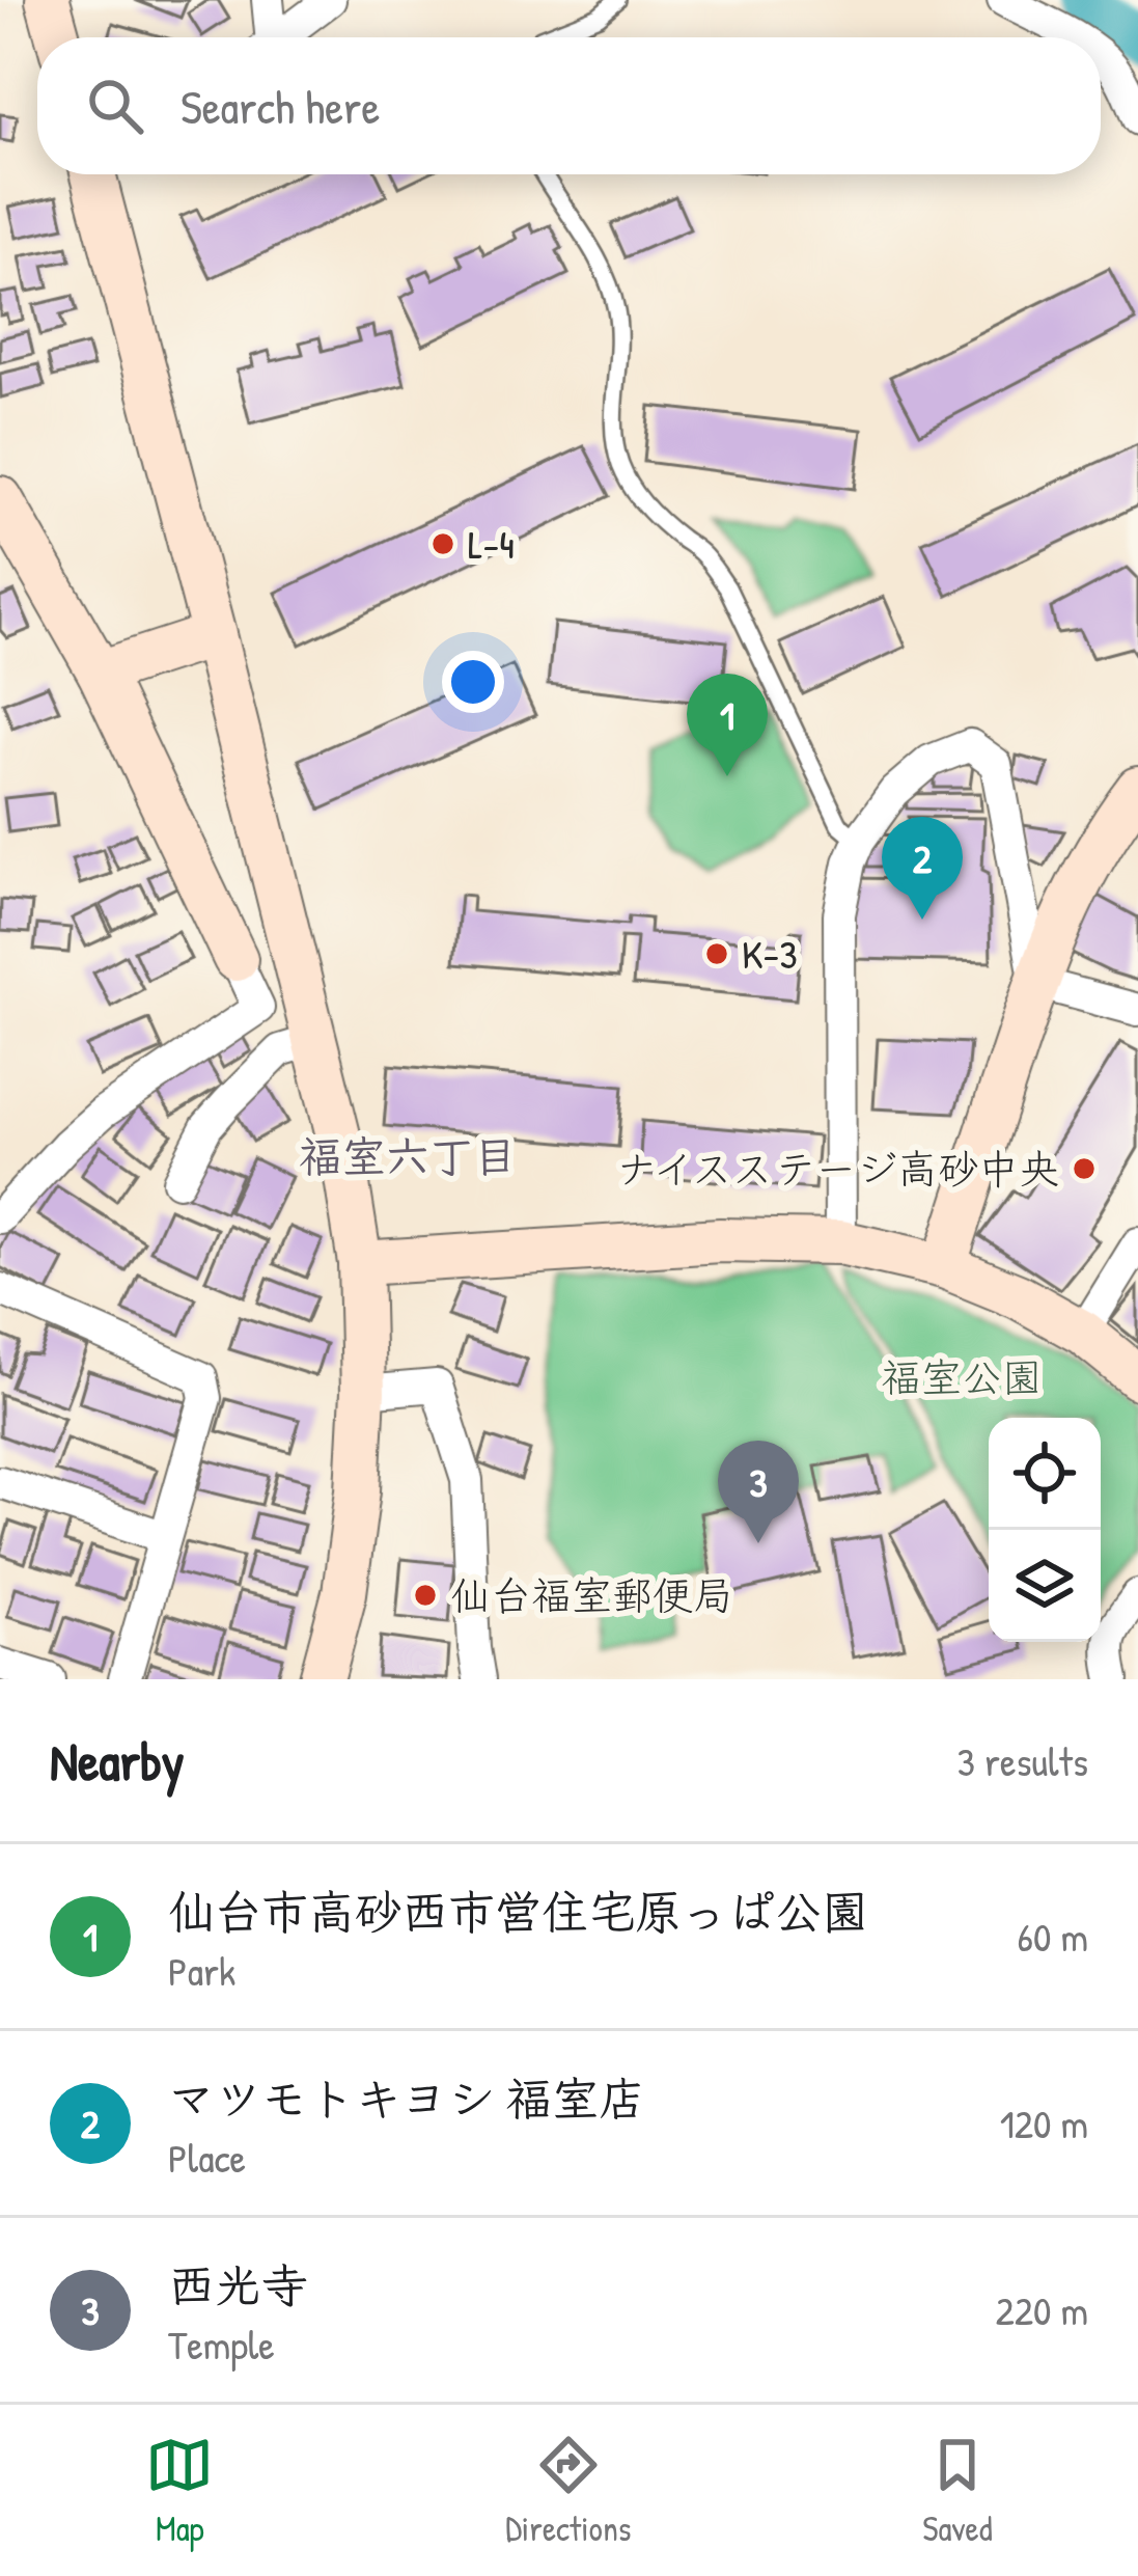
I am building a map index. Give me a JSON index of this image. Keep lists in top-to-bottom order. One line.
{"districts":["福室六丁目"],"parks":["福室公園"],"places":["L-4","K-3","ナイスステージ高砂中央","仙台福室郵便局"],"page":{"search":"Search here","pins":["1","2","3"],"heading":["Nearby","3 results"],"list":[{"mark":"1","name":"仙台市高砂西市営住宅原っぱ公園","note":"Park","value":"60 m"},{"mark":"2","name":"マツモトキヨシ 福室店","note":"Place","value":"120 m"},{"mark":"3","name":"西光寺","note":"Temple","value":"220 m"}],"nav":["Map","Directions","Saved"]}}
